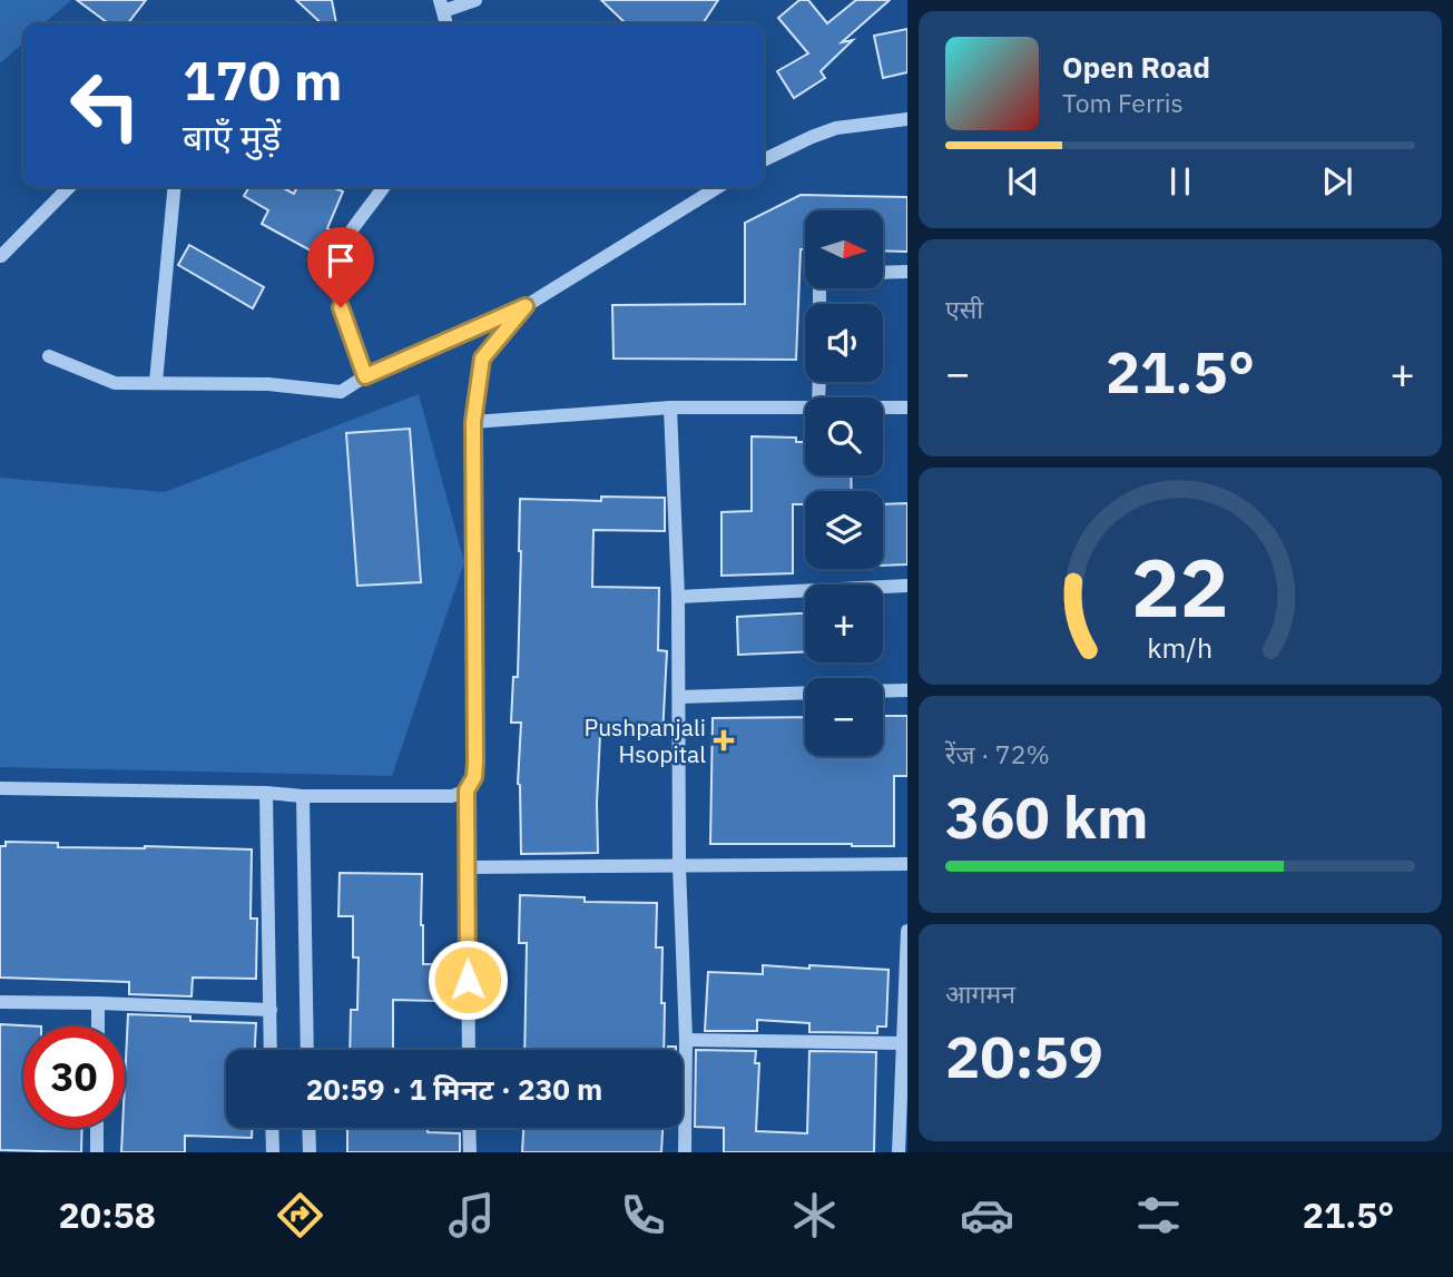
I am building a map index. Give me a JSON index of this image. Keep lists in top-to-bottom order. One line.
{"places":{"health":["Pushpanjali Hsopital"]},"north":"right","page":{"turn":["170 m","बाएँ मुड़ें"],"song":["Open Road","Tom Ferris"],"map_buttons":["+","−"],"tile":["एसी",["रेंज · 72%","360 km"],["आगमन","20:59"]],"heat":["−","21.5°","+"],"limit":"30","trip":"20:59 · 1 मिनट · 230 m","tabs":["20:58","21.5°"],"gauge":["22","km/h"]}}
